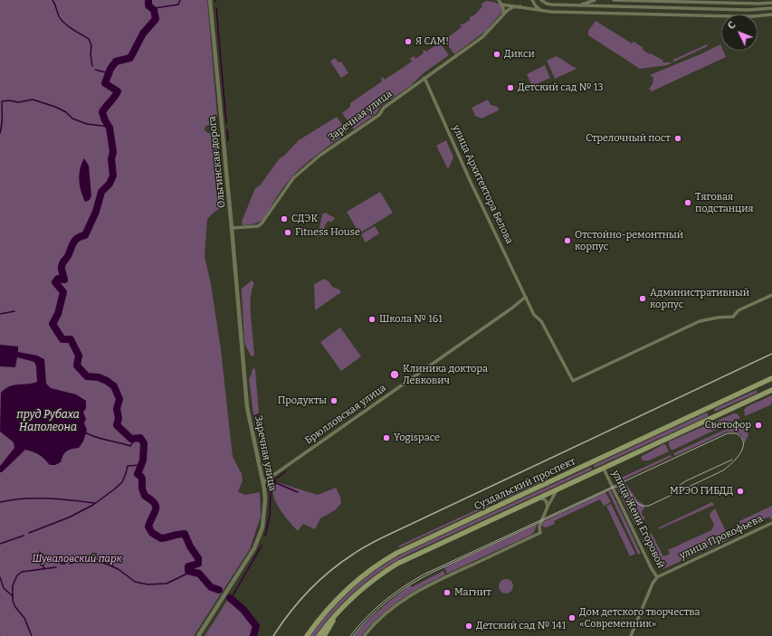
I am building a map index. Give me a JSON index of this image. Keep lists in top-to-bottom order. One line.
{"streets":{"main road":["Суздальский проспект"],"street":["Заречная улица","Ольгинская дорога","улица Архитектора Белова","Брюлловская улица","улица Жени Егоровой","улица Прокофьева"]},"crossings":[["Заречная улица","Ольгинская дорога"],["Заречная улица","улица Архитектора Белова"],["Заречная улица","Брюлловская улица"],["улица Архитектора Белова","Брюлловская улица"],["Суздальский проспект","улица Жени Егоровой"],["улица Жени Егоровой","улица Прокофьева"]],"water":["пруд Рубаха Наполеона"],"parks":["Шуваловский парк"],"places":["Я САМ!","Дикси","Детский сад № 13","Стрелочный пост","Тяговая подстанция","СДЭК","Fitness House","Отстойно-ремонтный корпус","Административный корпус","Школа № 161","Клиника доктора Левкович","Продукты","Светофор","Yogispace","МРЭО ГИБДД","Магнит","Дом детского творчества «Современник»","Детский сад № 141"],"north":"top left"}
